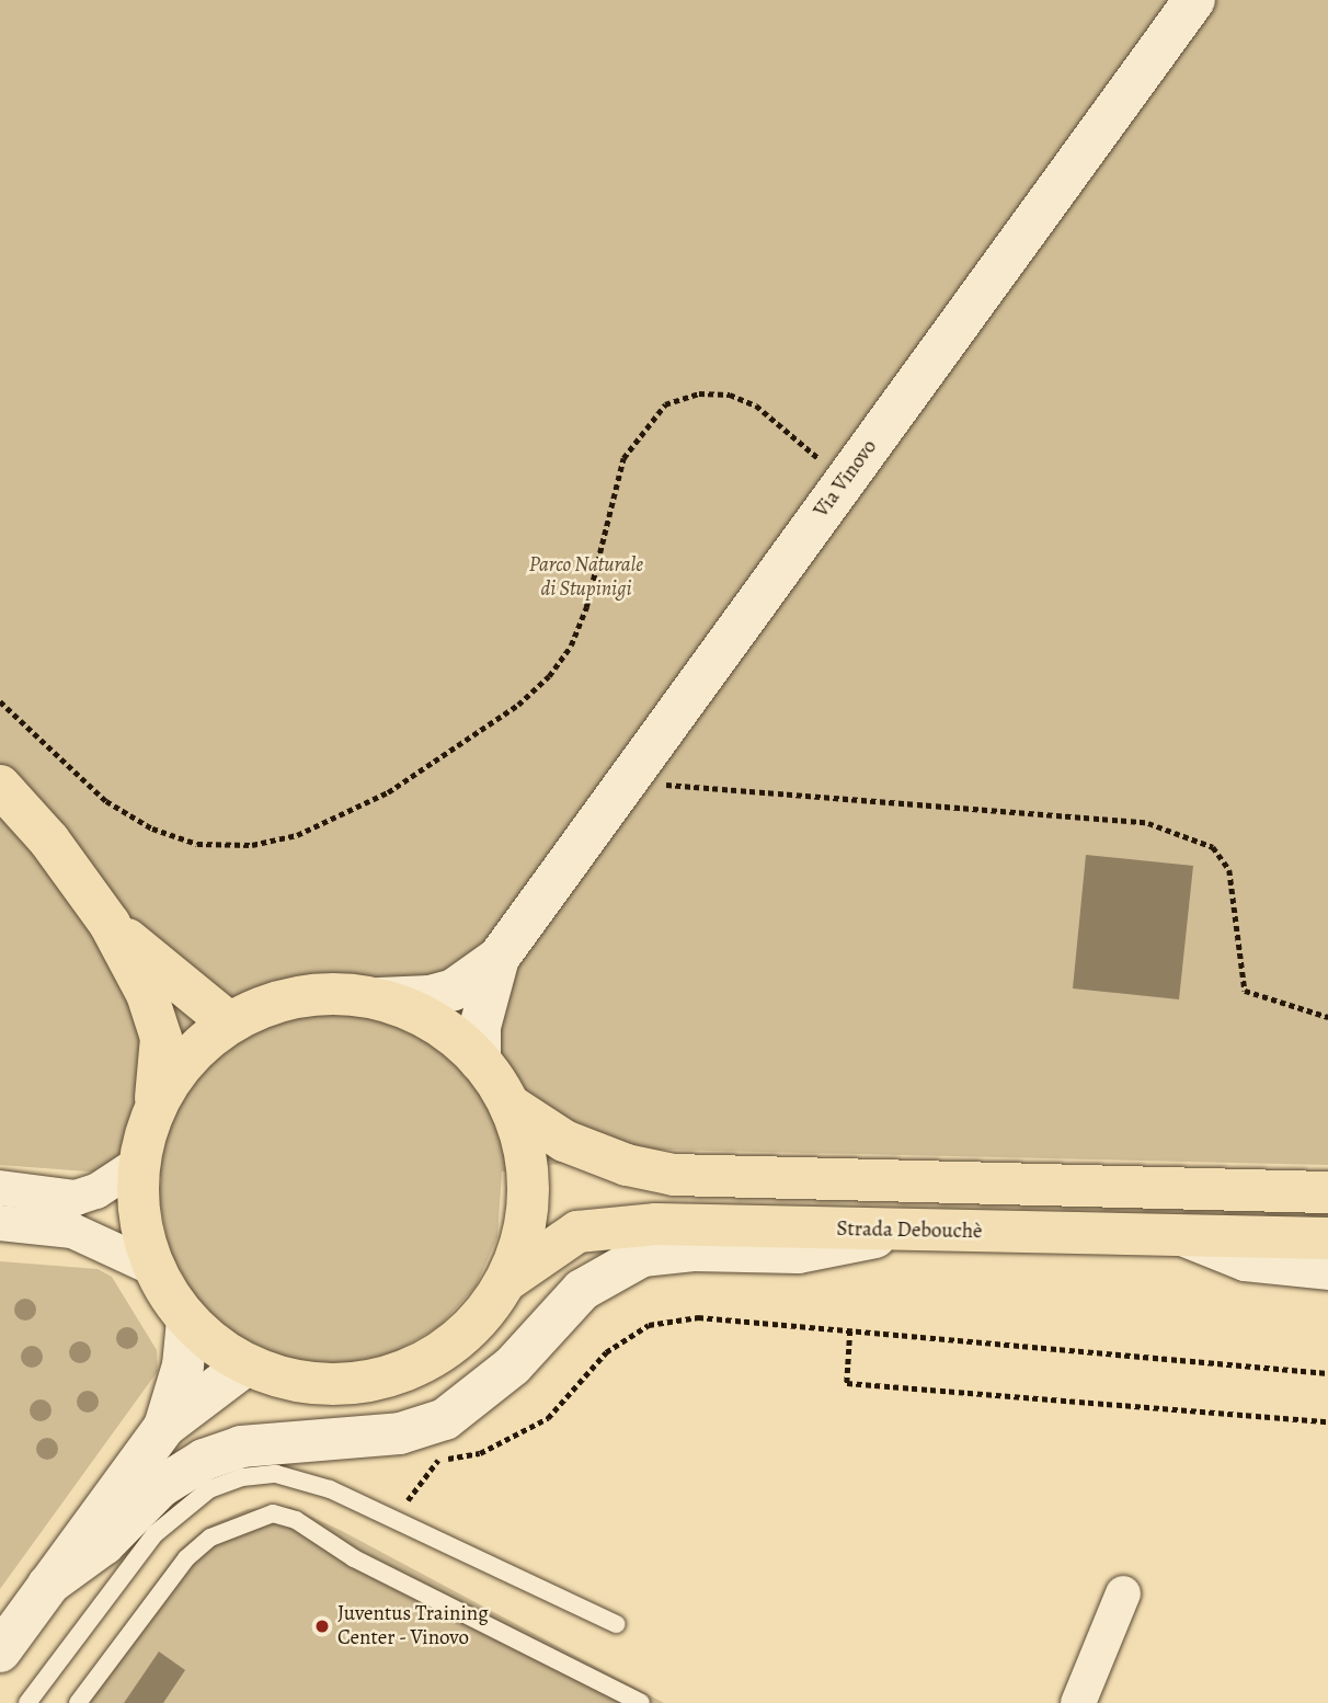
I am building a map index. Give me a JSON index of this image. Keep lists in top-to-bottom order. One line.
{"streets":{"main road":["Via Vinovo","Strada Debouchè"]},"parks":["Parco Naturale di Stupinigi"],"places":["Juventus Training Center - Vinovo"]}
